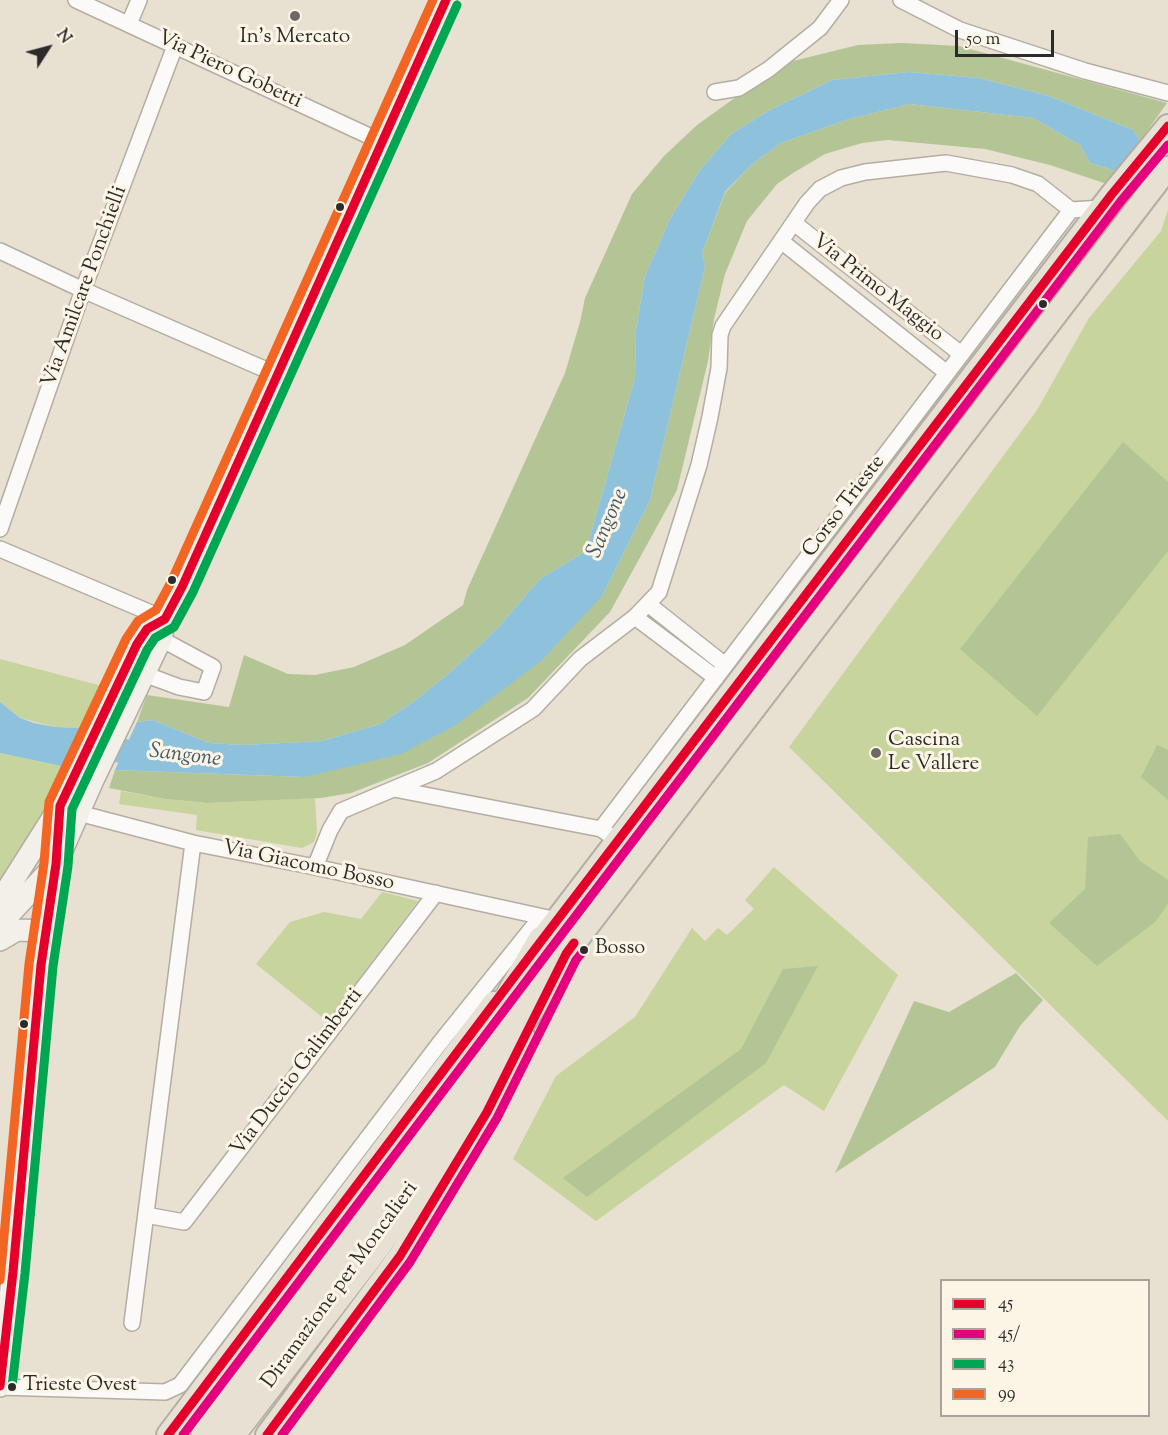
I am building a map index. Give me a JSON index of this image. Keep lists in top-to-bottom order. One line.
{"streets":{"highway":["Diramazione per Moncalieri"],"main road":["Corso Trieste"],"street":["Via Piero Gobetti","Via Amilcare Ponchielli","Via Primo Maggio","Via Giacomo Bosso","Via Duccio Galimberti"]},"crossings":[["Via Piero Gobetti","Via Amilcare Ponchielli"],["Via Primo Maggio","Corso Trieste"],["Corso Trieste","Via Giacomo Bosso"],["Corso Trieste","Diramazione per Moncalieri"],["Via Giacomo Bosso","Via Duccio Galimberti"],["Via Giacomo Bosso","Diramazione per Moncalieri"]],"water":["Sangone"],"places":["In's Mercato","Cascina Le Vallere","Bosso","Trieste Ovest"],"lines":["transit line 45","transit line 99","transit line 43","transit line 45/"],"legend":["45","45/","43","99"],"scale_bar":"50 m","north":"top right"}
